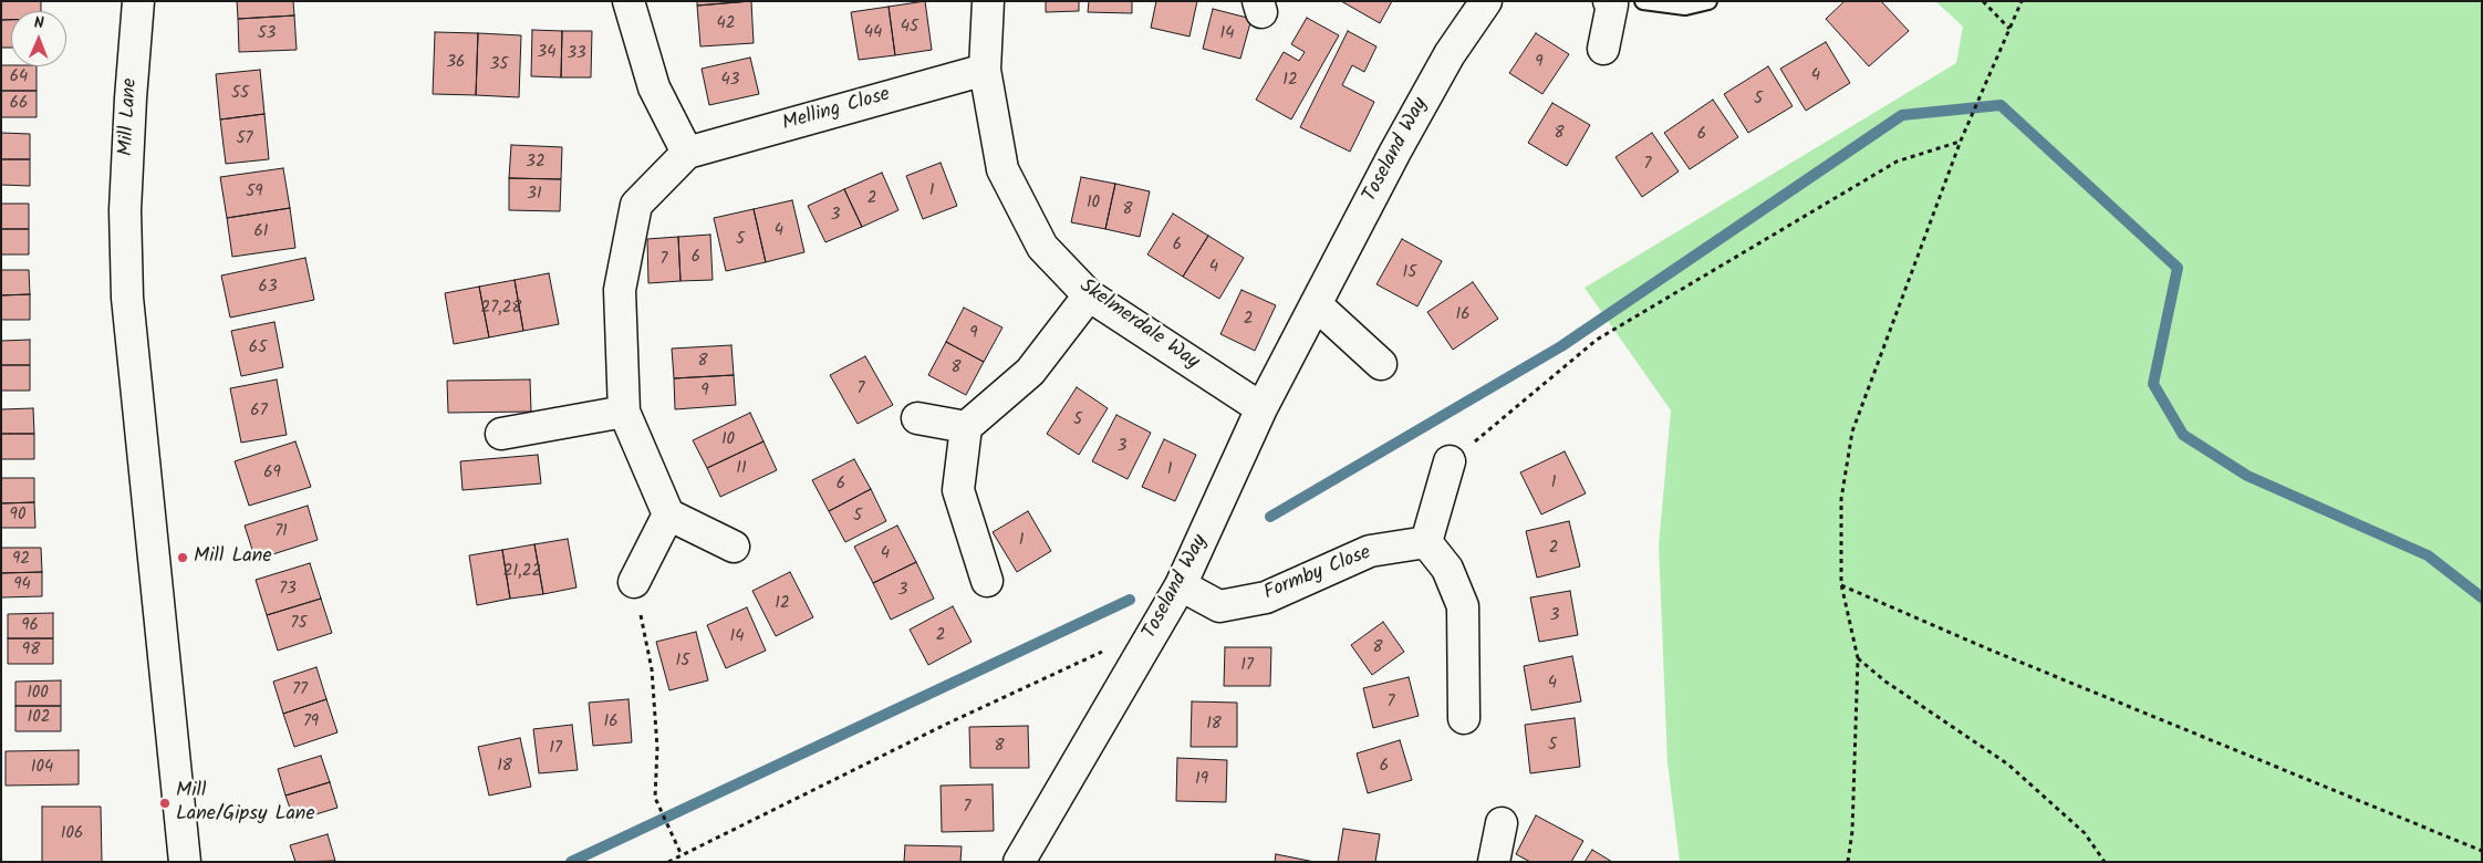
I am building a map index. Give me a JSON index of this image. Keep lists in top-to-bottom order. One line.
{"streets":{"street":["Melling Close","Mill Lane","Toseland Way","Skelmerdale Way","Formby Close"]},"crossings":[["Melling Close","Skelmerdale Way"],["Toseland Way","Skelmerdale Way"],["Toseland Way","Formby Close"]],"places":["Mill Lane","Mill Lane/Gipsy Lane"],"house_numbers":["42","45","44","53","14","34","33","36","9","35","4","64","43","12","55","5","66","8","6","57","32","7","1","59","31","2","10","8","3","4","61","5","6","6","7","4","15","63","27,28","16","2","9","65","8","8","7","9","67","5","10","3","11","1","69","1","6","90","5","71","1","2","4","92","21,22","94","73","3","12","3","75","96","2","14","8","98","15","17","4","77","100","7","102","79","16","18","5","8","17","18","6","104","19","7","106"],"north":"top"}
